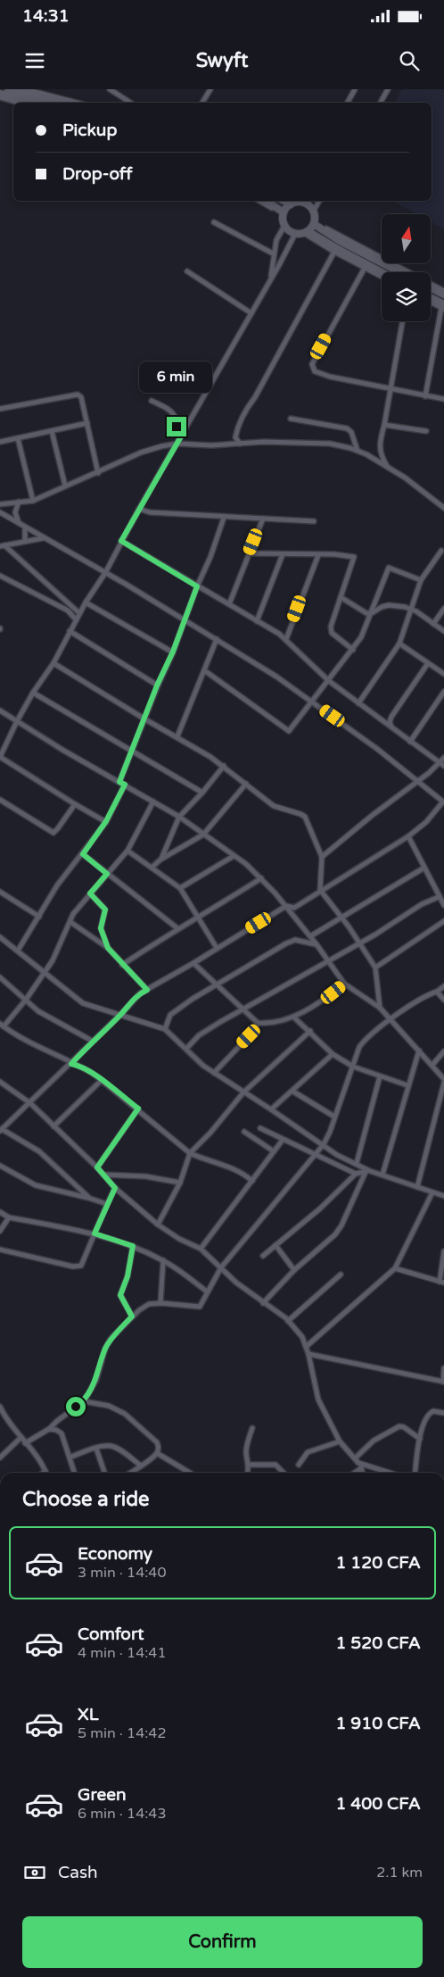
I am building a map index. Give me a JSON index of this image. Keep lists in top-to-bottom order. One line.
{"north":"top","page":{"status":"14:31","header":"Swyft","banner":["Pickup","Drop-off"],"bubble":"6 min","heading":"Choose a ride","list":[{"name":"Economy","note":"3 min · 14:40","value":"1 120 CFA"},{"name":"Comfort","note":"4 min · 14:41","value":"1 520 CFA"},{"name":"XL","note":"5 min · 14:42","value":"1 910 CFA"},{"name":"Green","note":"6 min · 14:43","value":"1 400 CFA"}],"pay":["Cash","2.1 km"],"buttons":"Confirm"}}
